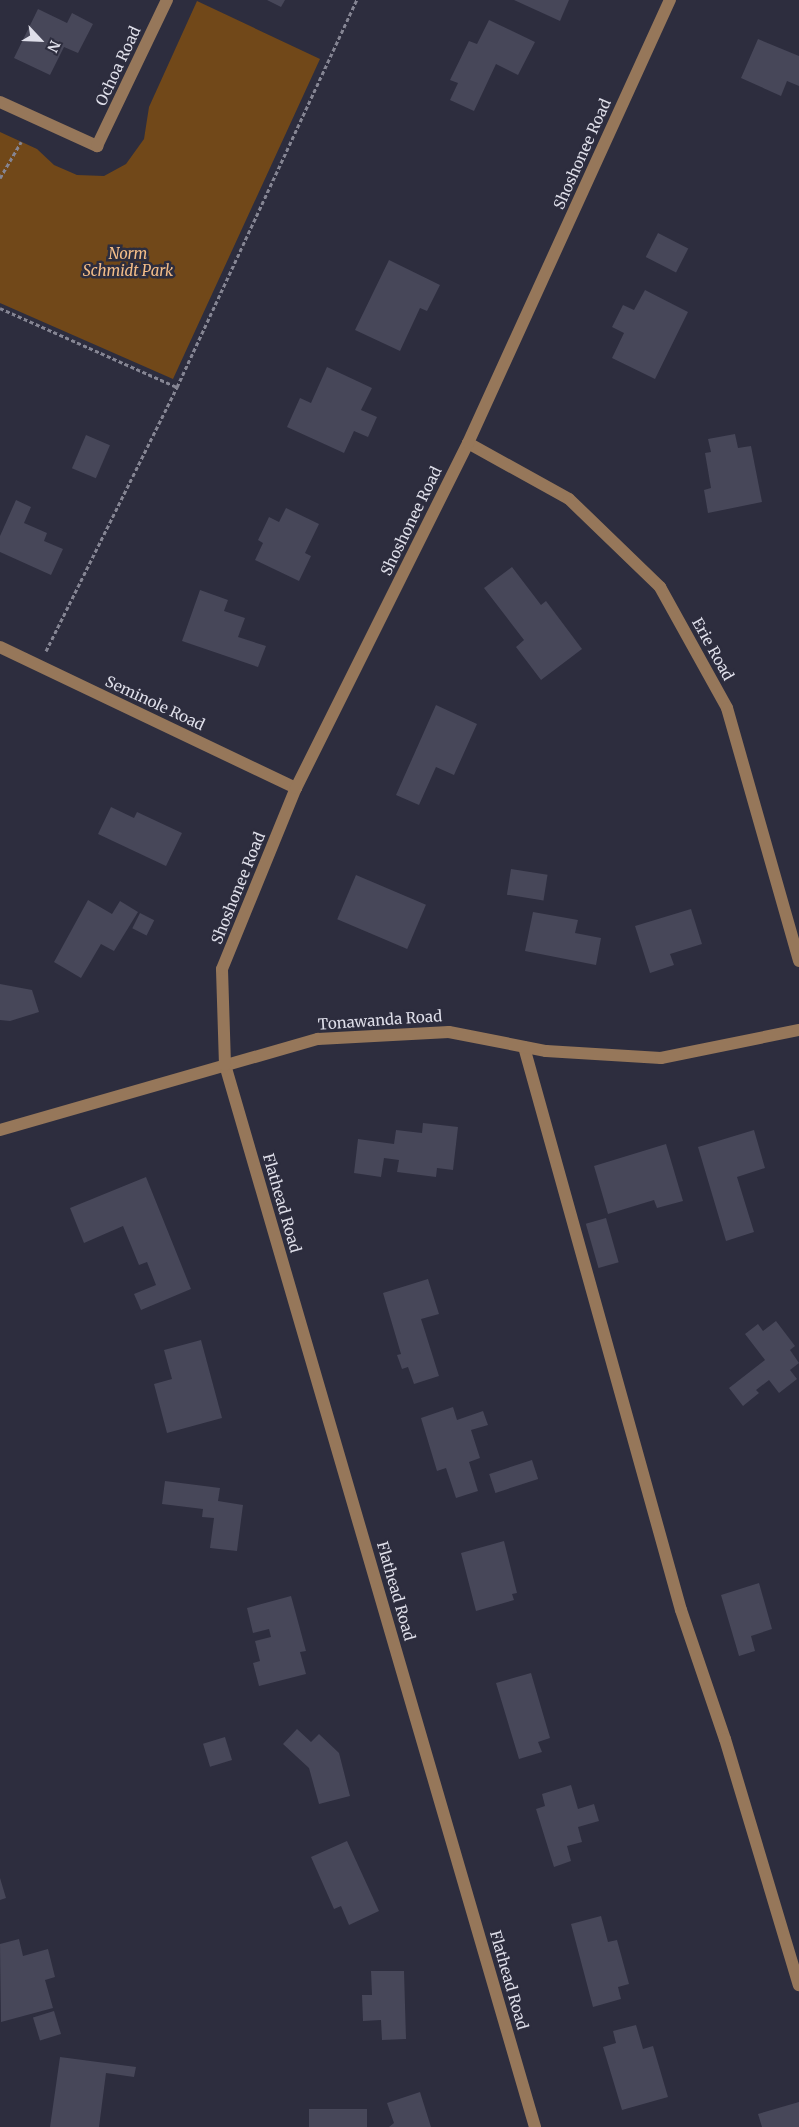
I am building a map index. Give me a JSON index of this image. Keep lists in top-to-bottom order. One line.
{"streets":{"street":["Ochoa Road","Shoshonee Road","Erie Road","Seminole Road","Tonawanda Road","Flathead Road"]},"crossings":[["Shoshonee Road","Erie Road"],["Shoshonee Road","Seminole Road"],["Shoshonee Road","Tonawanda Road"],["Shoshonee Road","Flathead Road"],["Tonawanda Road","Flathead Road"]],"parks":["Norm Schmidt Park"],"north":"bottom right"}
